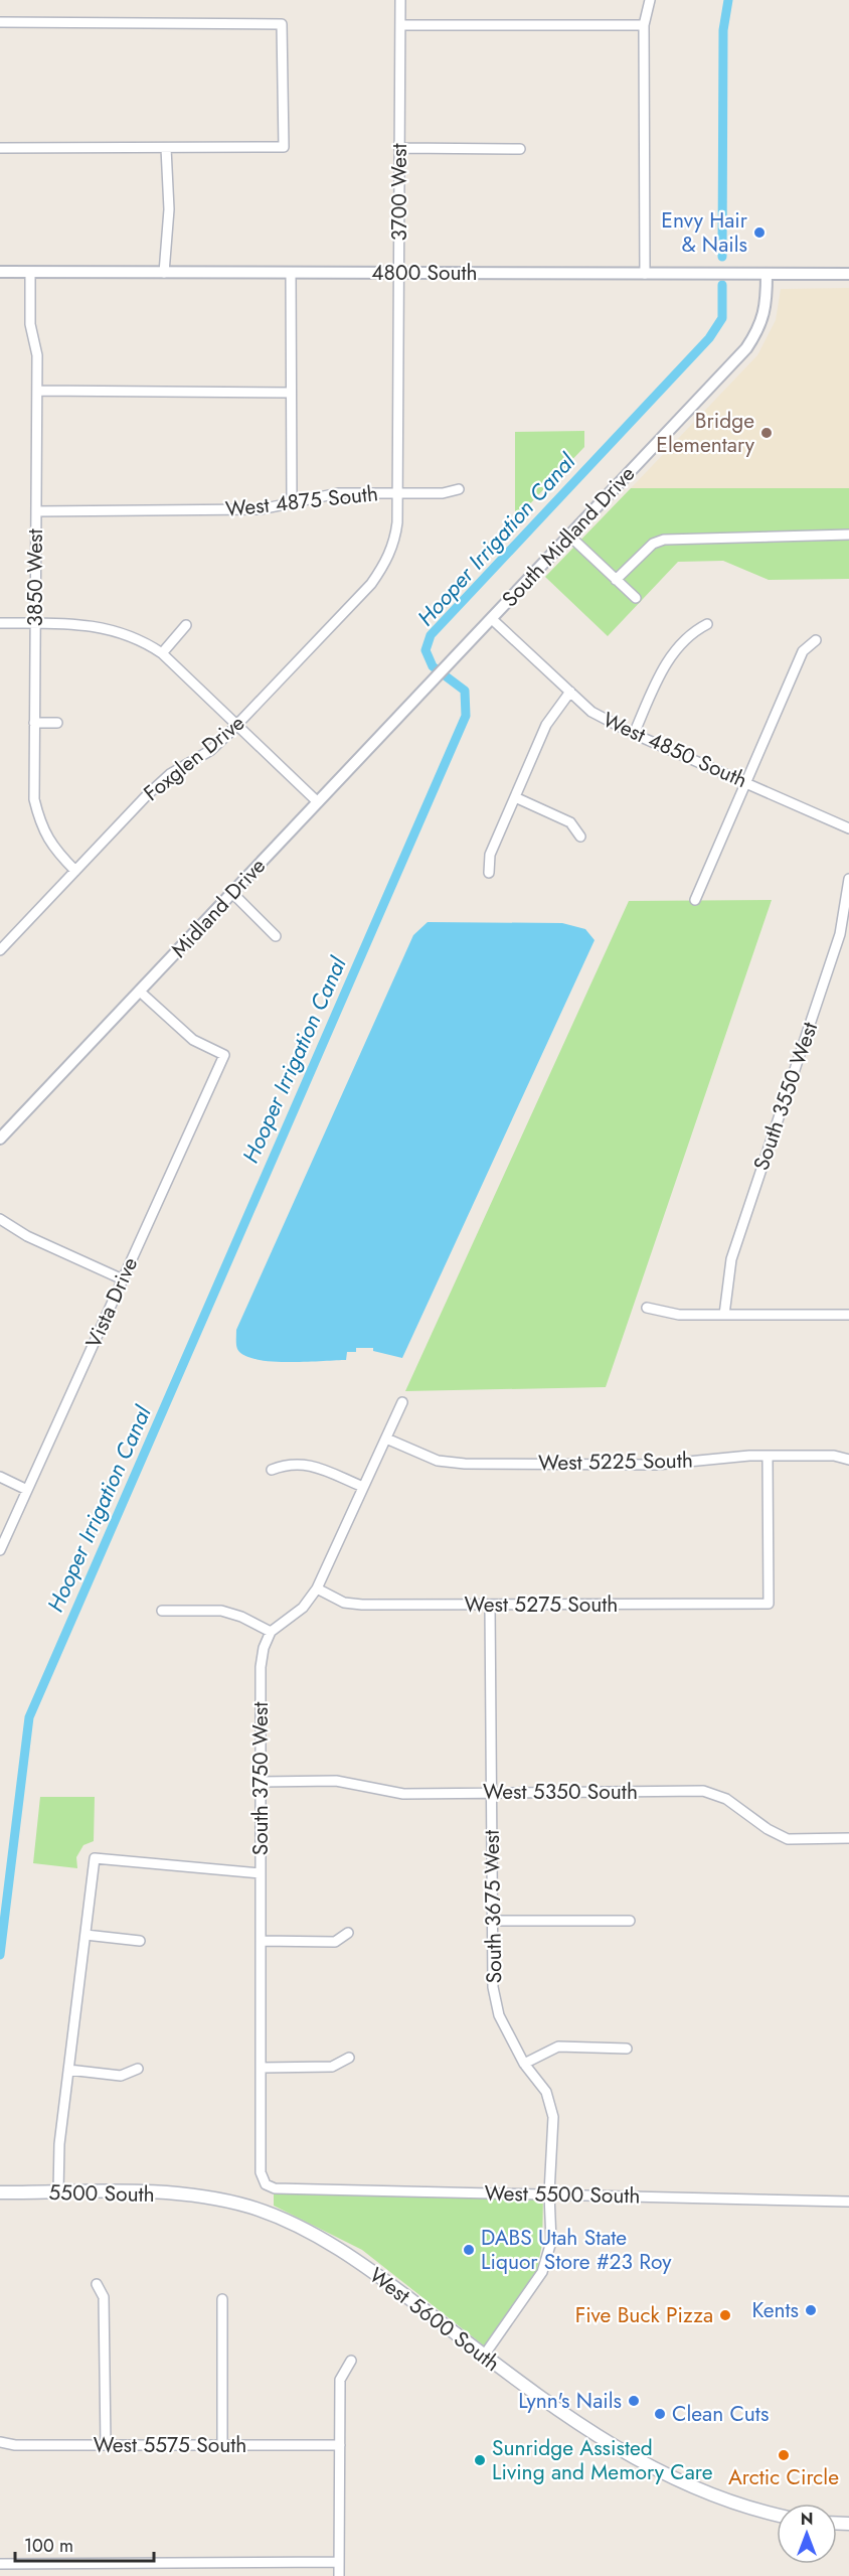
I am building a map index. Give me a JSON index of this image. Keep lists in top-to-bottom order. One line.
{"streets":{"main road":["5500 South","West 5600 South"],"street":["3700 West","4800 South","West 4875 South","South Midland Drive","3850 West","West 4850 South","Foxglen Drive","Midland Drive","South 3550 West","Vista Drive","West 5225 South","West 5275 South","South 3750 West","West 5350 South","South 3675 West","West 5500 South","West 5575 South"]},"crossings":[["3700 West","4800 South"],["3700 West","West 4875 South"],["3700 West","Foxglen Drive"],["4800 South","South Midland Drive"],["4800 South","3850 West"],["West 4875 South","3850 West"],["West 4875 South","Foxglen Drive"],["South Midland Drive","West 4850 South"],["South Midland Drive","Midland Drive"],["3850 West","Foxglen Drive"],["Midland Drive","Vista Drive"],["West 5225 South","West 5275 South"],["West 5275 South","South 3675 West"],["South 3750 West","West 5350 South"],["South 3750 West","West 5500 South"],["West 5350 South","South 3675 West"],["South 3675 West","West 5500 South"],["South 3675 West","West 5600 South"],["5500 South","West 5600 South"]],"water":["Hooper Irrigation Canal"],"places":["Envy Hair & Nails","Bridge Elementary","DABS Utah State Liquor Store #23 Roy","Kents","Five Buck Pizza","Lynn's Nails","Clean Cuts","Arctic Circle","Sunridge Assisted Living and Memory Care"],"scale_bar":"100 m","north":"top"}
